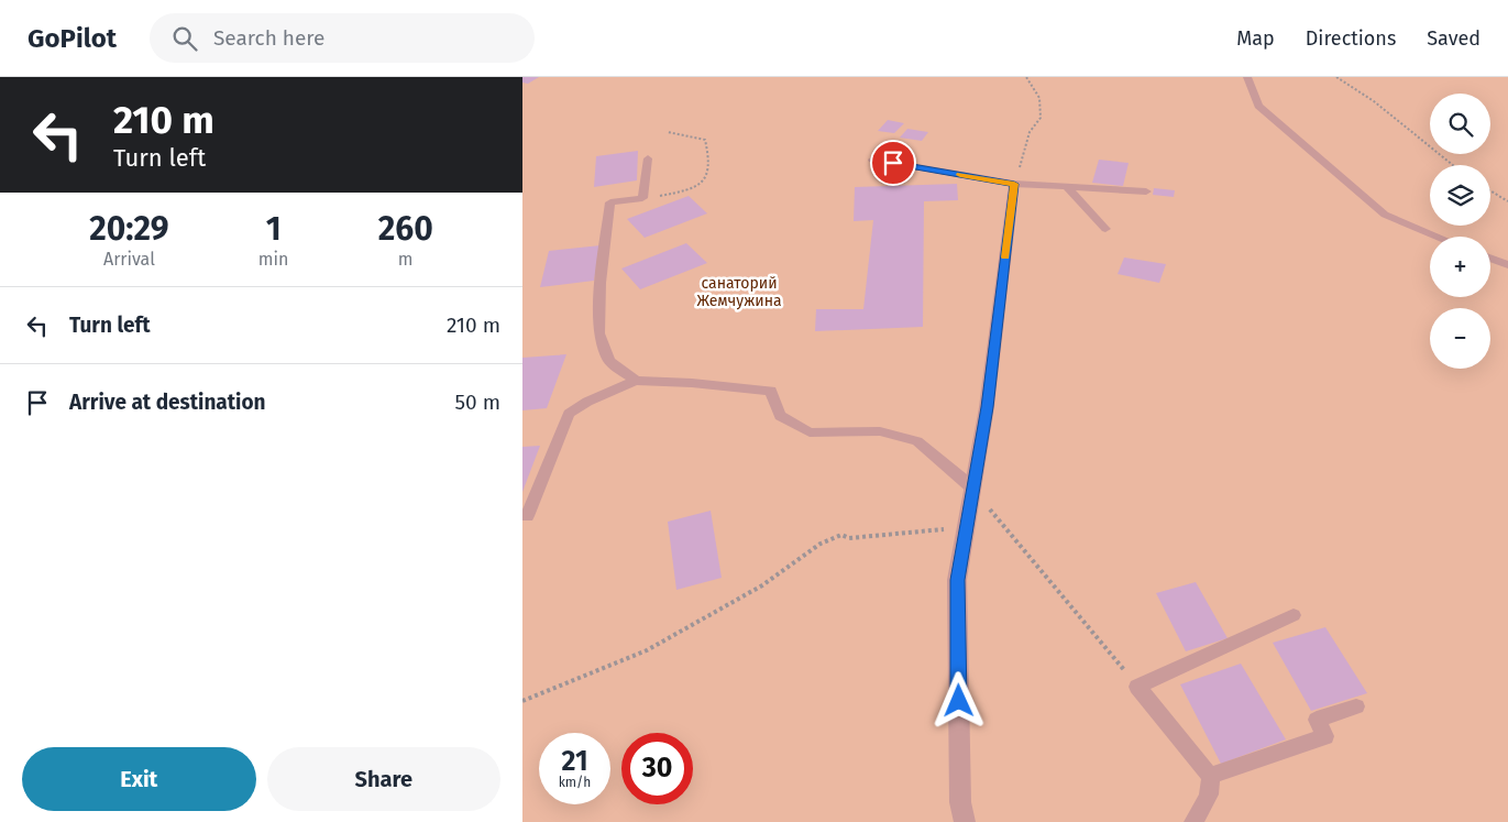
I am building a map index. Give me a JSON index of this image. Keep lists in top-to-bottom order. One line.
{"parks":["санаторий Жемчужина"],"page":{"header":"GoPilot","search":"Search here","nav":["Map","Directions","Saved"],"turn":["210 m","Turn left"],"map_buttons":["+","−"],"eta":["20:29","Arrival","1","min","260","m"],"list":[{"name":"Turn left","value":"210 m"},{"name":"Arrive at destination","value":"50 m"}],"speed":"21 km/h","limit":"30","buttons":["Exit","Share"]}}
